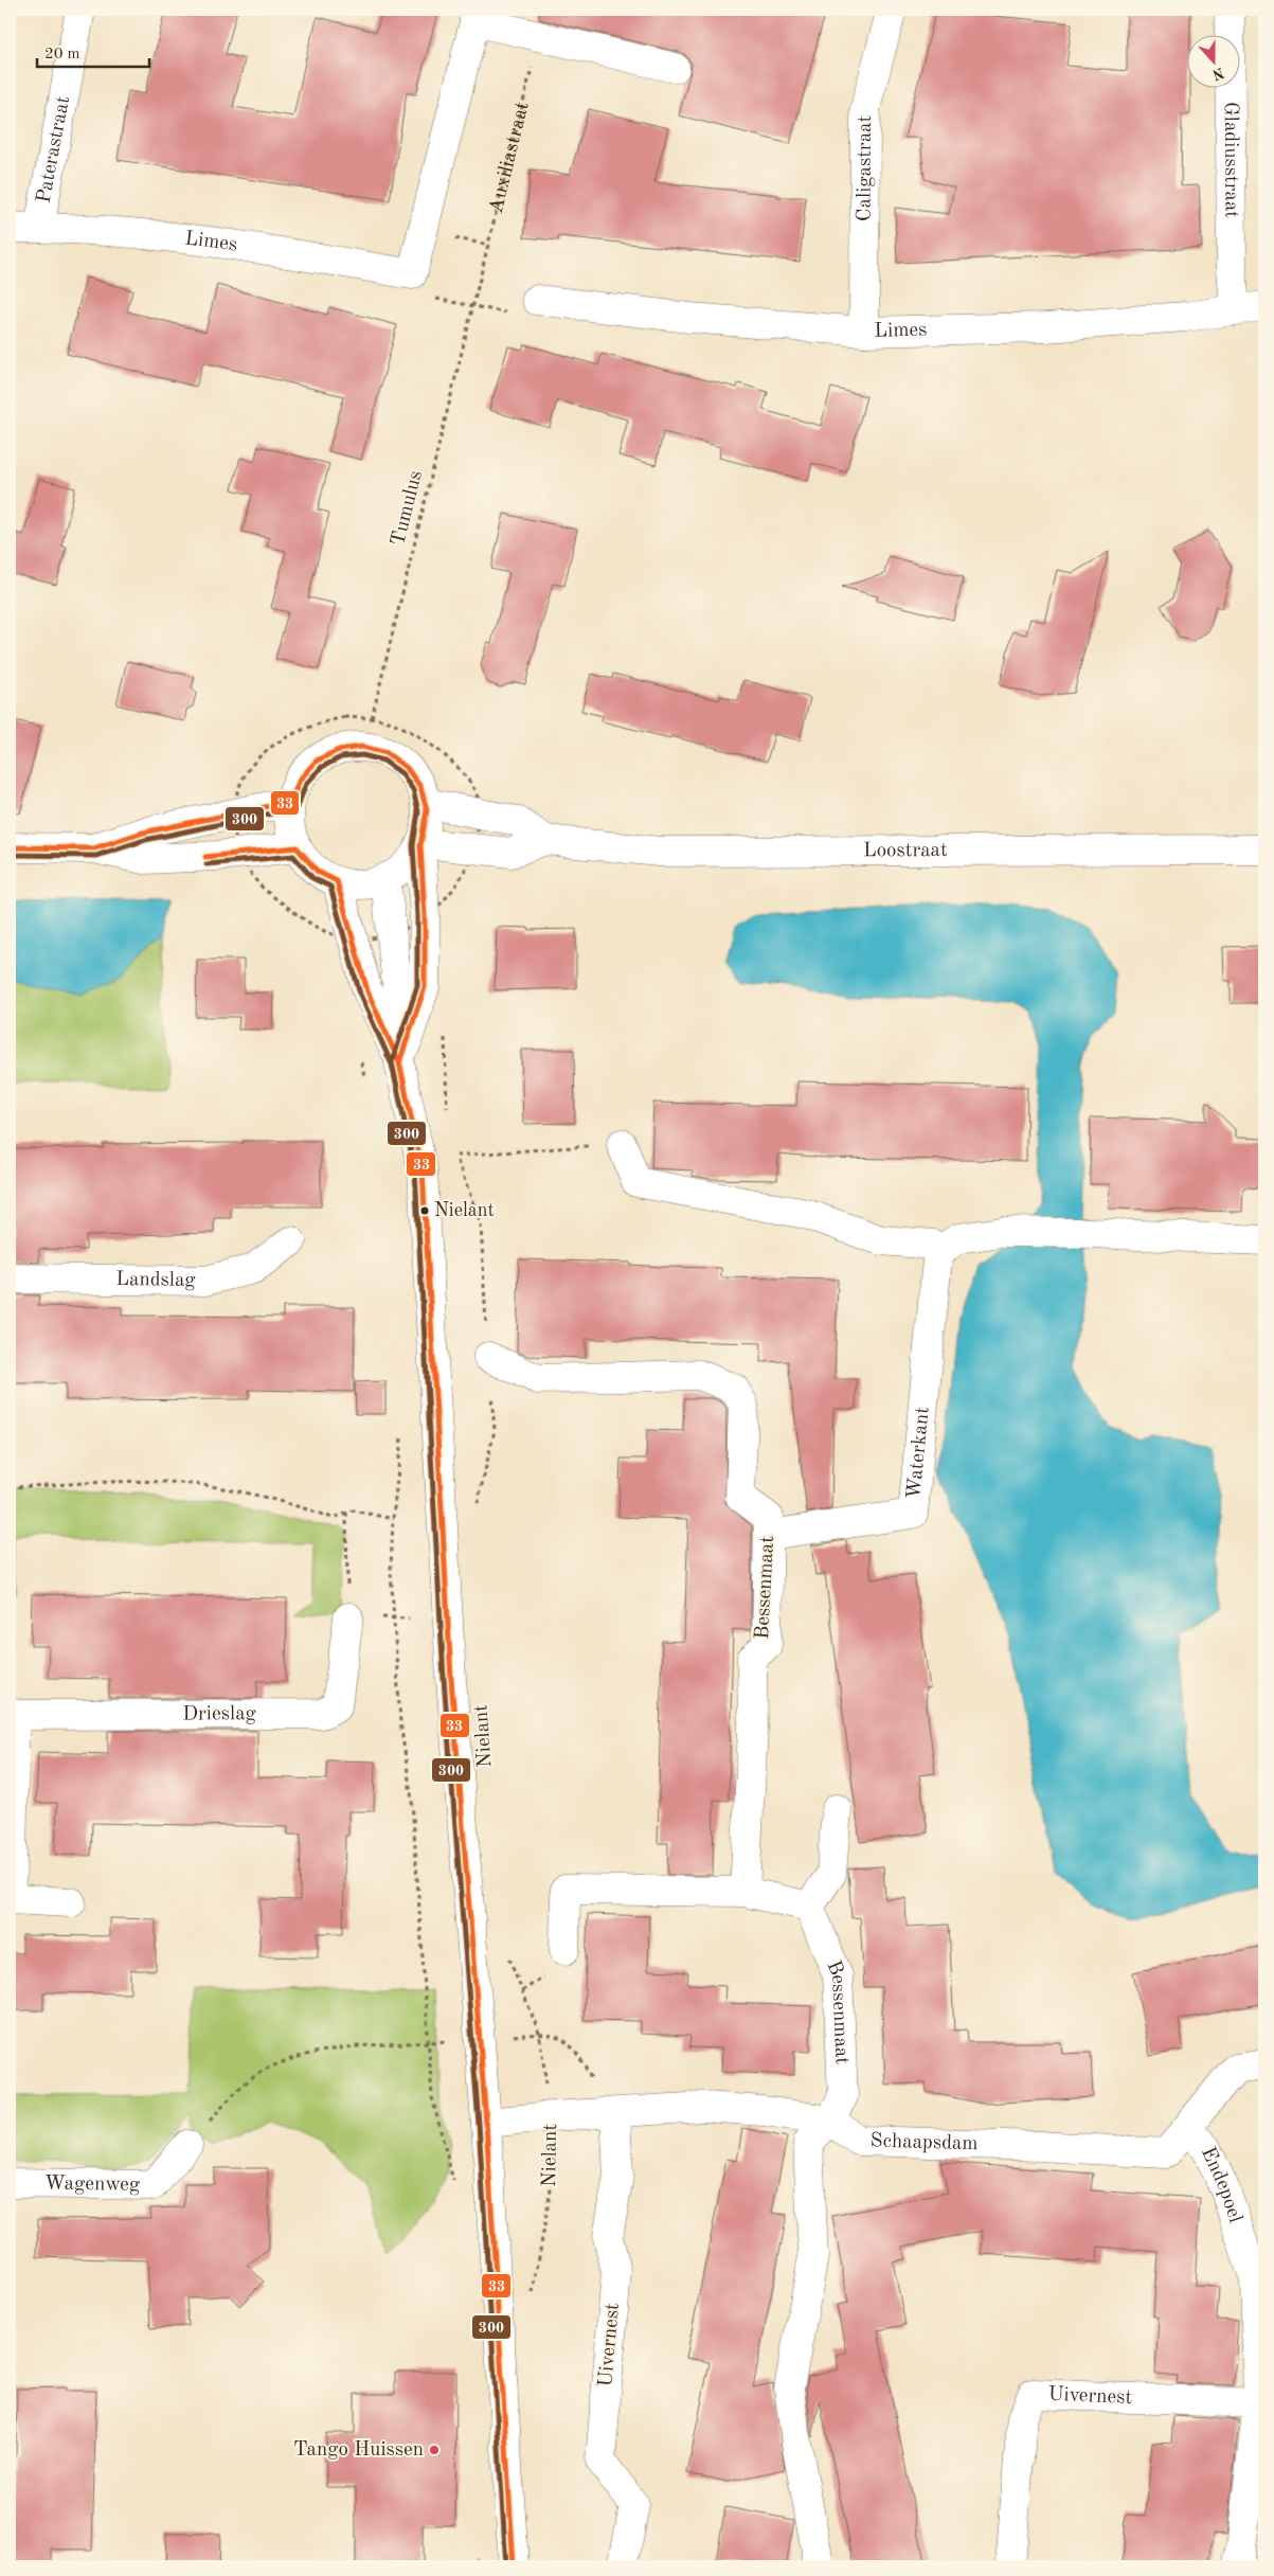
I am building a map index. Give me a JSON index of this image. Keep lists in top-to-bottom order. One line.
{"streets":{"street":["Paterastraat","Gladiusstraat","Caligastraat","Limes","Loostraat","Landslag","Waterkant","Bessenmaat","Drieslag","Nielant","Schaapsdam","Wagenweg","Endepoel","Uivernest"],"path":["Auxiliastraat","Tumulus"]},"crossings":[["Paterastraat","Limes"],["Auxiliastraat","Tumulus"],["Gladiusstraat","Limes"],["Caligastraat","Limes"],["Loostraat","Nielant"],["Waterkant","Bessenmaat"],["Bessenmaat","Schaapsdam"],["Nielant","Schaapsdam"],["Schaapsdam","Endepoel"],["Schaapsdam","Uivernest"],["Endepoel","Uivernest"]],"places":["Nielant","Tango Huissen"],"lines":["transit line 33","transit line 300"],"scale_bar":"20 m","north":"bottom"}
